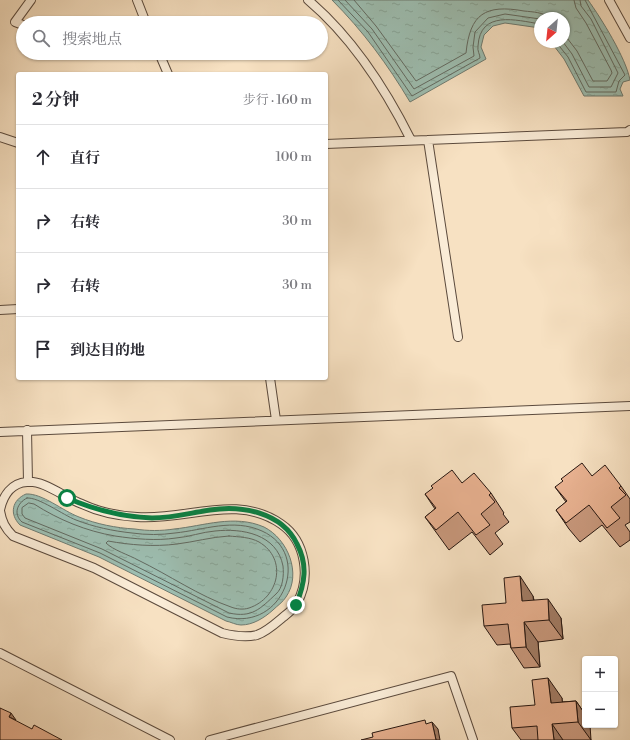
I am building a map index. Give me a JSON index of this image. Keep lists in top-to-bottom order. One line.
{"north":"bottom left","page":{"search":"搜索地点","heading":["2 分钟","步行 · 160 m"],"list":[["直行","100 m"],["右转","30 m"],["右转","30 m"],"到达目的地"],"map_buttons":["+","−"]}}
